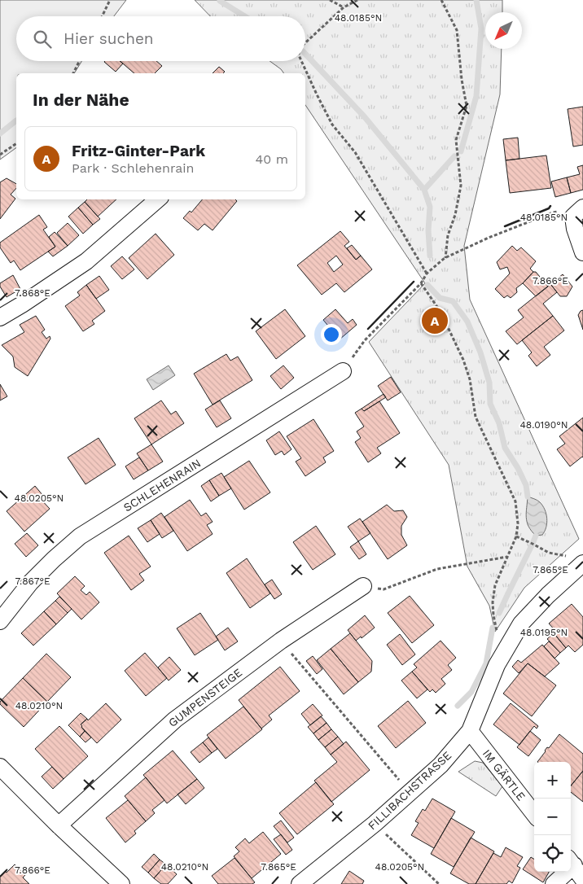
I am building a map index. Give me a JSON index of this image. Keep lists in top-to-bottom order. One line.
{"streets":{"street":["SCHLEHENRAIN","GUMPENSTEIGE","IM GÄRTLE","FILLIBACHSTRASSE"]},"crossings":[["IM GÄRTLE","FILLIBACHSTRASSE"]],"north":"bottom left","page":{"search":"Hier suchen","heading":"In der Nähe","list":[{"mark":"A","name":"Fritz-Ginter-Park","note":"Park · Schlehenrain","value":"40 m"}],"pins":"A","map_buttons":["+","−"]},"coordinates":["48.0185°N","7.866°E","7.868°E","48.0190°N","48.0205°N","7.865°E","7.867°E","48.0195°N","48.0210°N"]}
